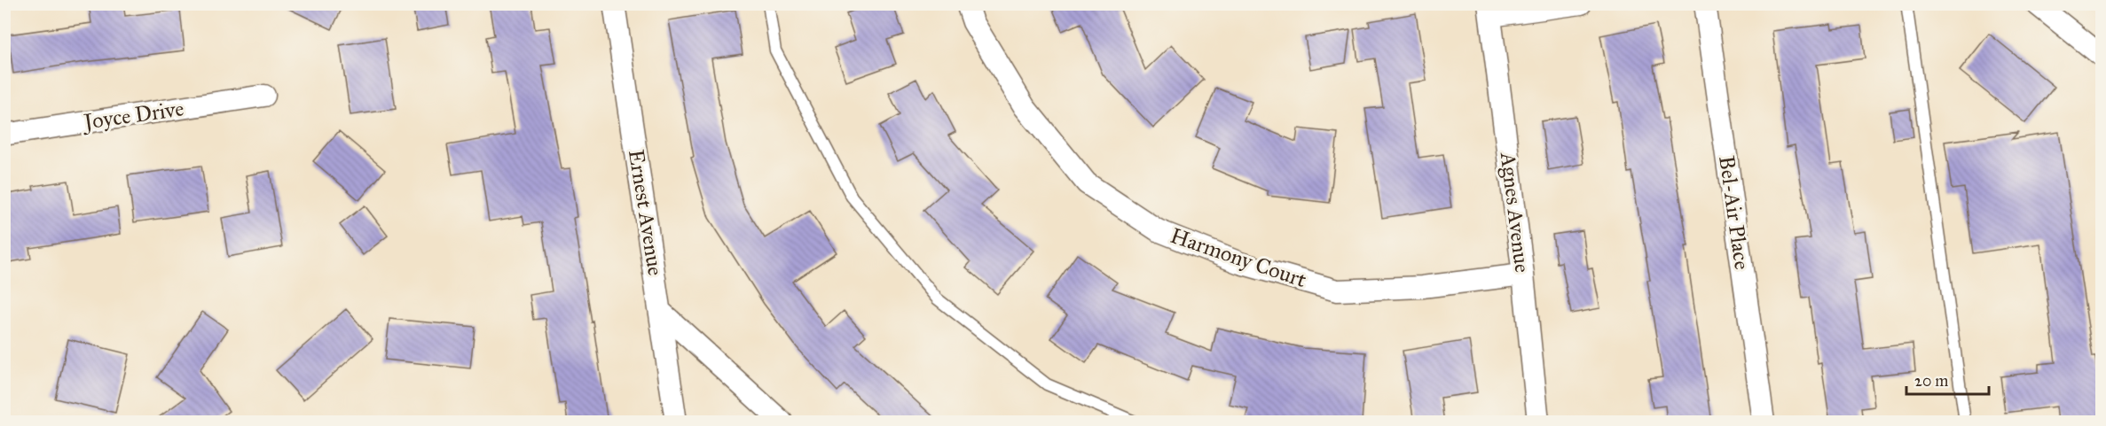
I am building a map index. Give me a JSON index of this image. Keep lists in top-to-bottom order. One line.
{"streets":{"street":["Joyce Drive","Ernest Avenue","Agnes Avenue","Bel-Air Place","Harmony Court"]},"crossings":[["Agnes Avenue","Harmony Court"]],"scale_bar":"20 m"}
